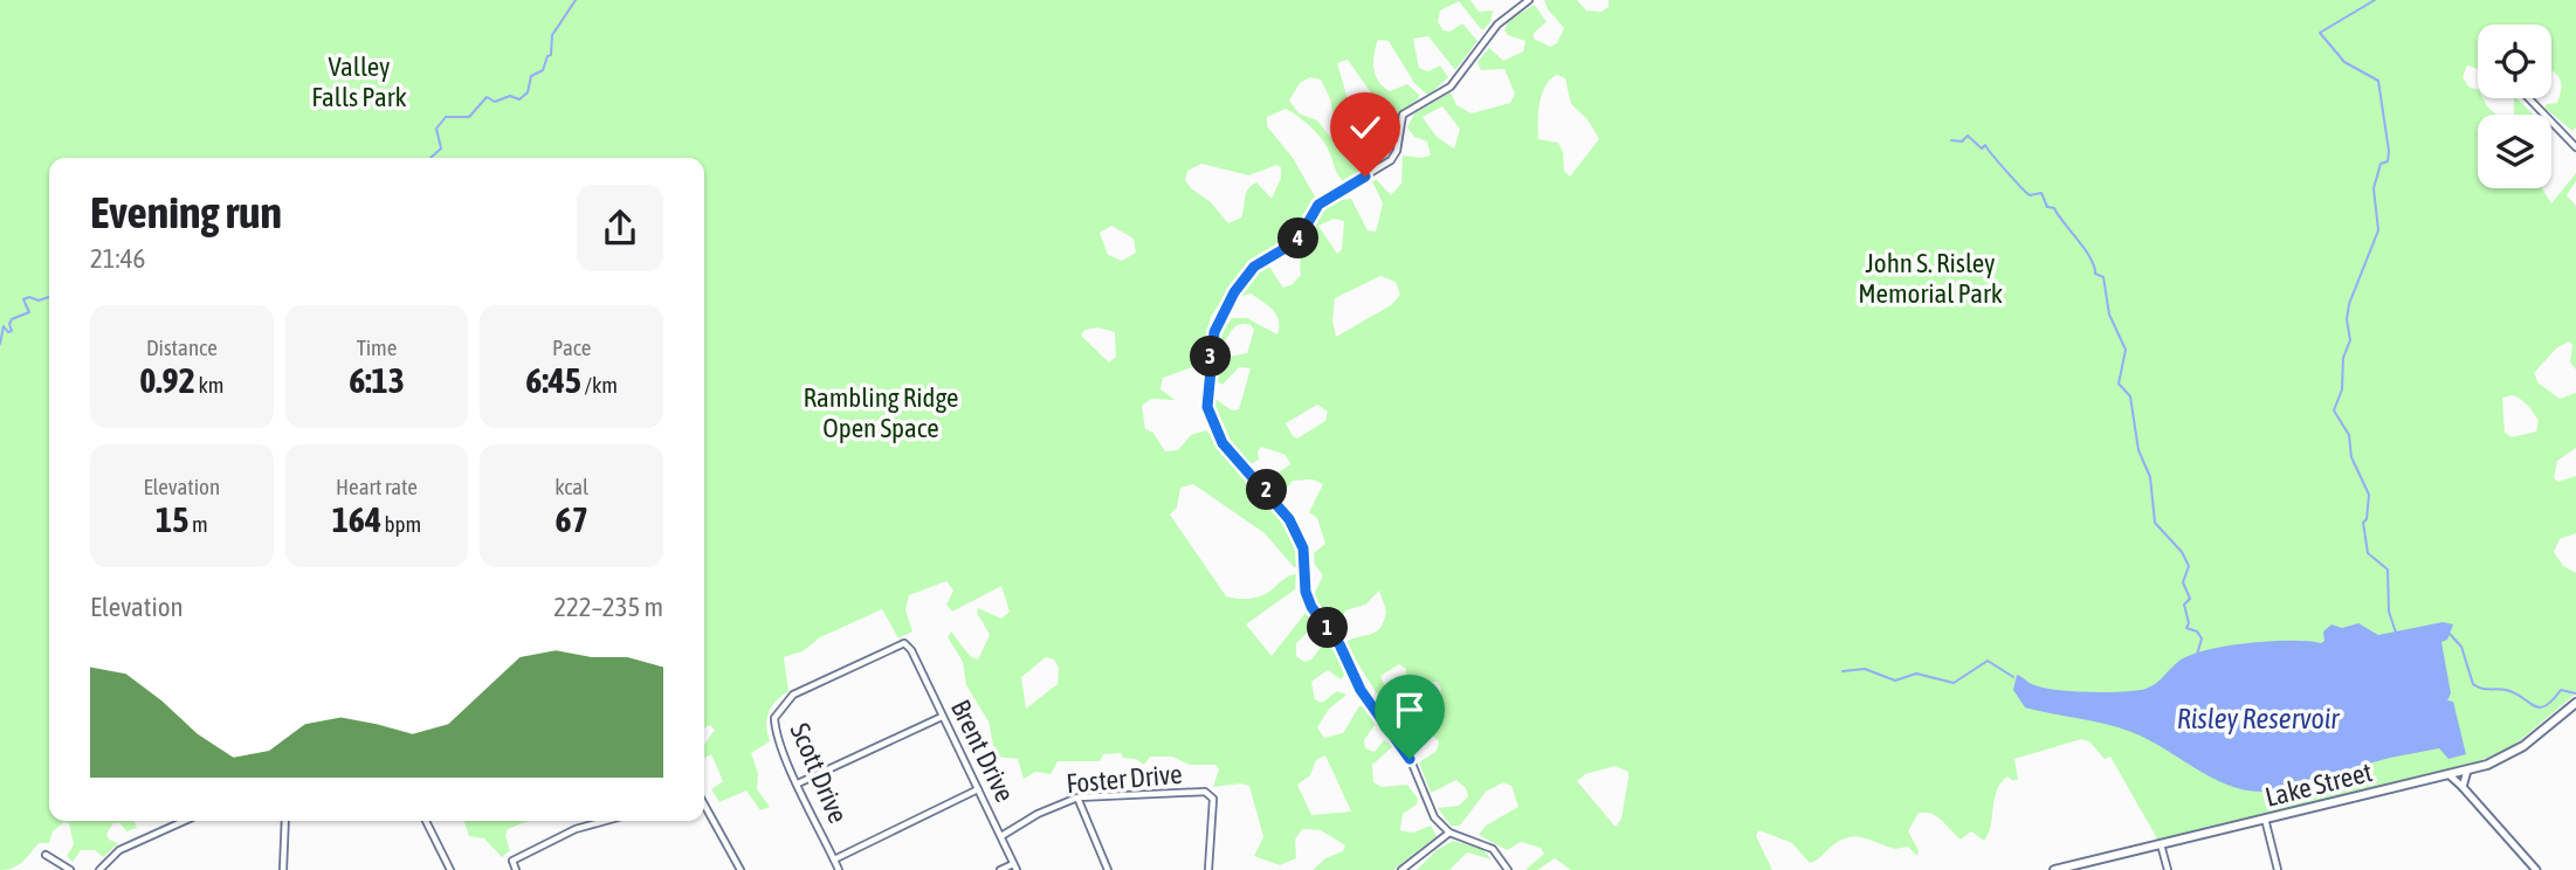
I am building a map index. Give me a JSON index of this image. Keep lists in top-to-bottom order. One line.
{"streets":{"main road":["Lake Street"],"street":["Brent Drive","Scott Drive","Foster Drive"]},"crossings":[["Brent Drive","Scott Drive"],["Brent Drive","Foster Drive"]],"water":["Risley Reservoir"],"parks":["Valley Falls Park","John S. Risley Memorial Park","Rambling Ridge Open Space"],"page":{"heading":["Evening run","21:46"],"pins":["4","3","2","1"],"stats":[["Distance","0.92 km"],["Time","6:13"],["Pace","6:45 /km"],["Elevation","15 m"],["Heart rate","164 bpm"],["kcal","67"]],"chart":["Elevation","222–235 m"]}}
